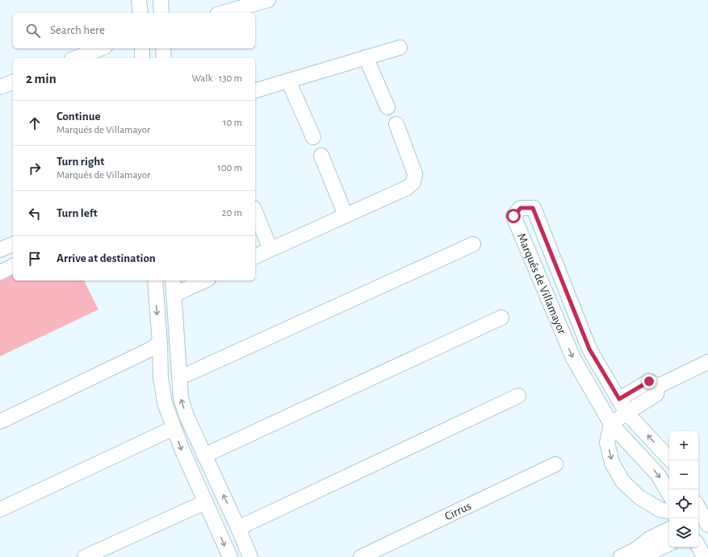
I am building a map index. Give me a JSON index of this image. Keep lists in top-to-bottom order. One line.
{"streets":{"street":["Marqués de Villamayor","Cirrus"]},"page":{"search":"Search here","heading":["2 min","Walk · 130 m"],"list":[["Continue","Marqués de Villamayor","10 m"],["Turn right","Marqués de Villamayor","100 m"],["Turn left","20 m"],"Arrive at destination"],"map_buttons":["+","−"]}}
